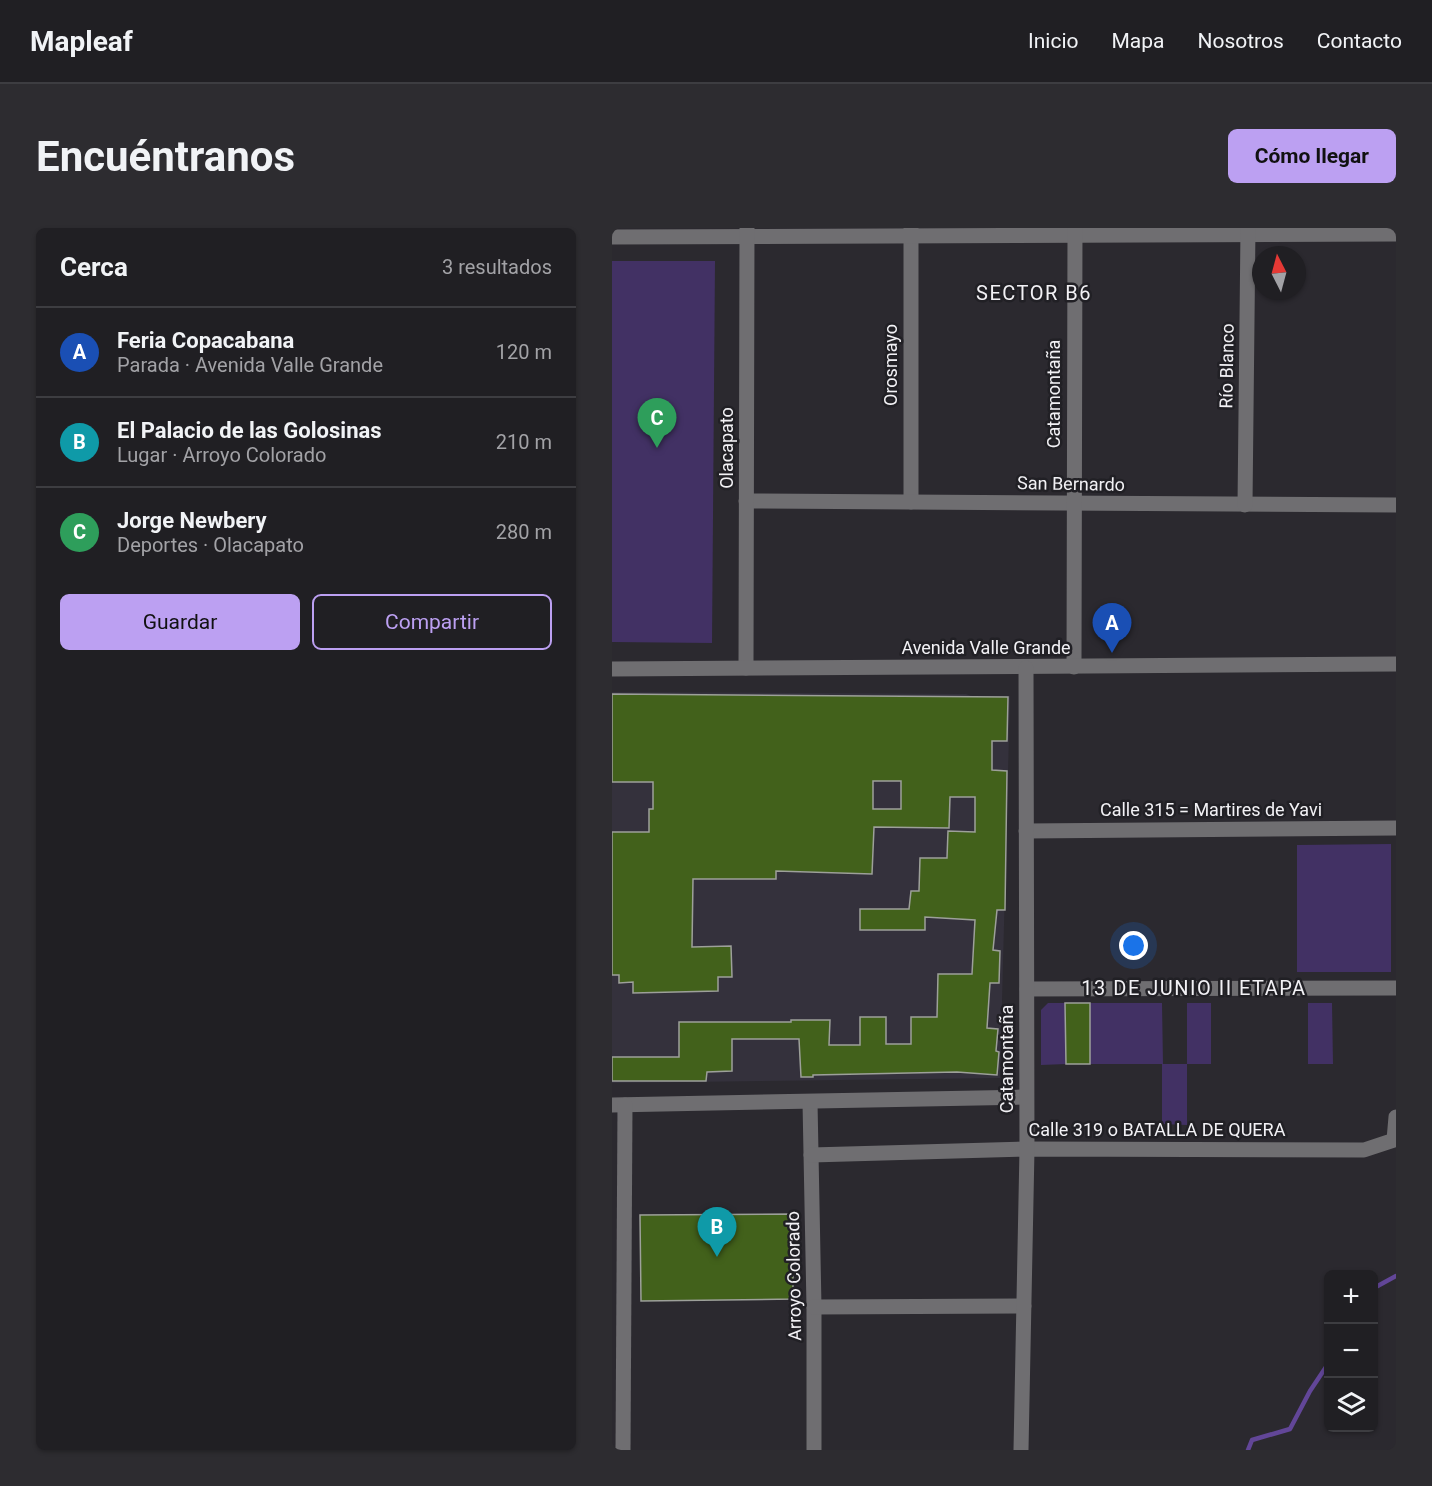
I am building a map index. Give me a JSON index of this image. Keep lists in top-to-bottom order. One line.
{"streets":{"street":["Orosmayo","Río Blanco","Catamontaña","Olacapato","San Bernardo","Avenida Valle Grande","Calle 315 = Martires de Yavi","Calle 319 o BATALLA DE QUERA","Arroyo Colorado"]},"crossings":[["Orosmayo","San Bernardo"],["Río Blanco","San Bernardo"],["Catamontaña","San Bernardo"],["Catamontaña","Avenida Valle Grande"],["Catamontaña","Calle 315 = Martires de Yavi"],["Catamontaña","Calle 319 o BATALLA DE QUERA"],["Olacapato","San Bernardo"],["Olacapato","Avenida Valle Grande"],["Calle 319 o BATALLA DE QUERA","Arroyo Colorado"]],"districts":["SECTOR B6","13 DE JUNIO II ETAPA"],"north":"top","page":{"header":"Mapleaf","nav":["Inicio","Mapa","Nosotros","Contacto"],"buttons":["Cómo llegar",["Guardar","Compartir"]],"title":"Encuéntranos","heading":["Cerca","3 resultados"],"list":[{"mark":"A","name":"Feria Copacabana","note":"Parada · Avenida Valle Grande","value":"120 m"},{"mark":"B","name":"El Palacio de las Golosinas","note":"Lugar · Arroyo Colorado","value":"210 m"},{"mark":"C","name":"Jorge Newbery","note":"Deportes · Olacapato","value":"280 m"}],"pins":["C","A","B"],"map_buttons":["+","−"]}}
